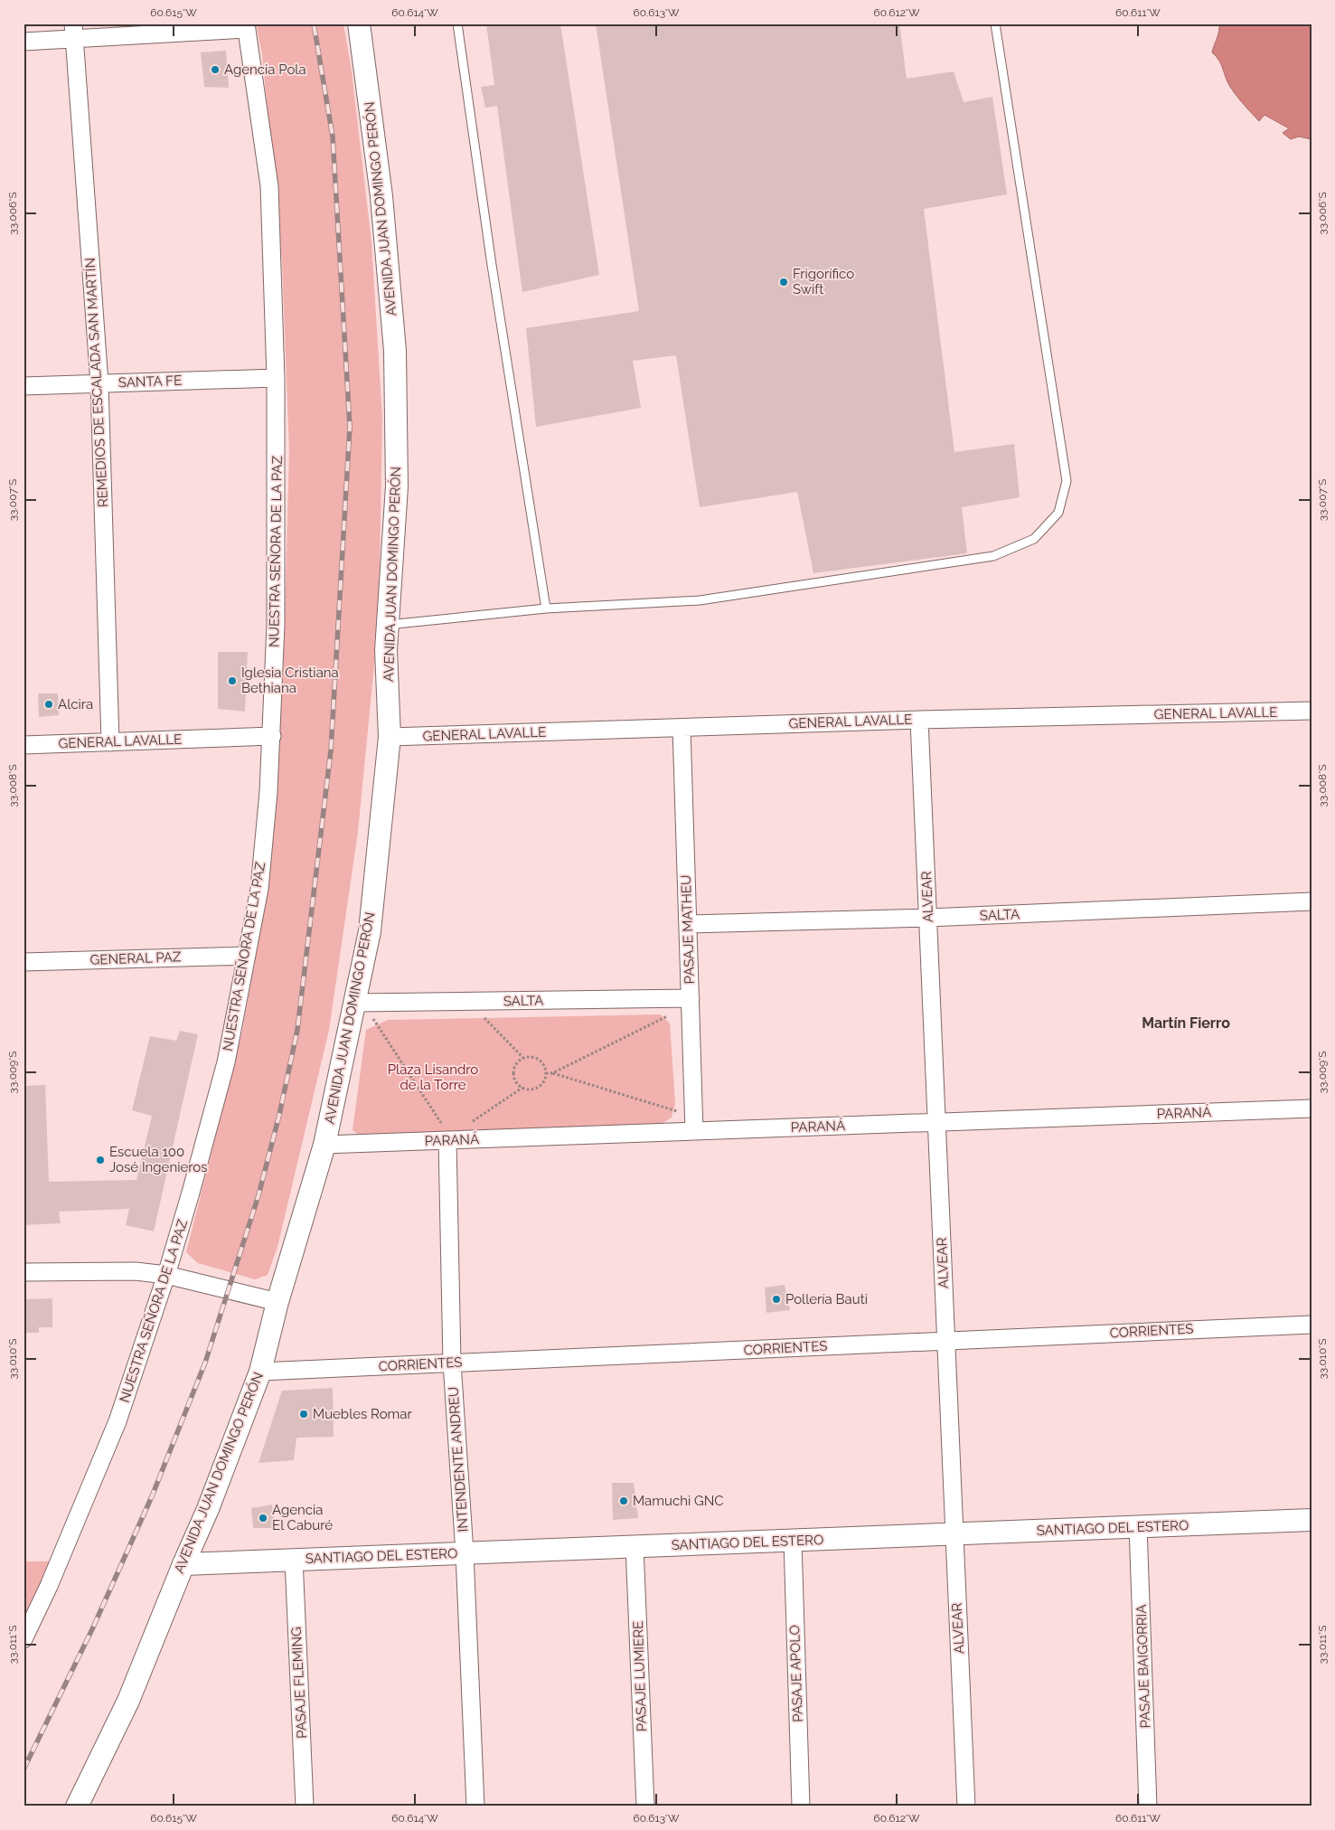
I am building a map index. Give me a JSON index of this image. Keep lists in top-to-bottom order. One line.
{"streets":{"street":["AVENIDA JUAN DOMINGO PERÓN","SANTA FE","REMEDIOS DE ESCALADA SAN MARTÍN","NUESTRA SEÑORA DE LA PAZ","GENERAL LAVALLE","ALVEAR","SALTA","PASAJE MATHEU","GENERAL PAZ","PARANÁ","CORRIENTES","INTENDENTE ANDREU","SANTIAGO DEL ESTERO","PASAJE BAIGORRIA","PASAJE APOLO","PASAJE LUMIERE","PASAJE FLEMING"]},"crossings":[["AVENIDA JUAN DOMINGO PERÓN","GENERAL LAVALLE"],["AVENIDA JUAN DOMINGO PERÓN","SALTA"],["AVENIDA JUAN DOMINGO PERÓN","PARANÁ"],["AVENIDA JUAN DOMINGO PERÓN","CORRIENTES"],["AVENIDA JUAN DOMINGO PERÓN","SANTIAGO DEL ESTERO"],["SANTA FE","REMEDIOS DE ESCALADA SAN MARTÍN"],["SANTA FE","NUESTRA SEÑORA DE LA PAZ"],["REMEDIOS DE ESCALADA SAN MARTÍN","GENERAL LAVALLE"],["NUESTRA SEÑORA DE LA PAZ","GENERAL LAVALLE"],["NUESTRA SEÑORA DE LA PAZ","GENERAL PAZ"],["GENERAL LAVALLE","ALVEAR"],["GENERAL LAVALLE","PASAJE MATHEU"],["ALVEAR","SALTA"],["ALVEAR","PARANÁ"],["ALVEAR","CORRIENTES"],["ALVEAR","SANTIAGO DEL ESTERO"],["SALTA","PASAJE MATHEU"],["PASAJE MATHEU","PARANÁ"],["PARANÁ","INTENDENTE ANDREU"],["CORRIENTES","INTENDENTE ANDREU"],["INTENDENTE ANDREU","SANTIAGO DEL ESTERO"],["SANTIAGO DEL ESTERO","PASAJE BAIGORRIA"],["SANTIAGO DEL ESTERO","PASAJE APOLO"],["SANTIAGO DEL ESTERO","PASAJE LUMIERE"],["SANTIAGO DEL ESTERO","PASAJE FLEMING"]],"districts":["Martín Fierro"],"parks":["Plaza Lisandro de la Torre"],"places":["Agencia Pola","Frigorífico Swift","Iglesia Cristiana Bethiana","Alcira","Escuela 100 José Ingenieros","Pollería Bauti","Muebles Romar","Mamuchi GNC","Agencia El Caburé"],"coordinates":["60.615°W","60.614°W","60.613°W","60.612°W","60.611°W","33.006°S","33.007°S","33.008°S","33.009°S","33.010°S","33.011°S"]}
